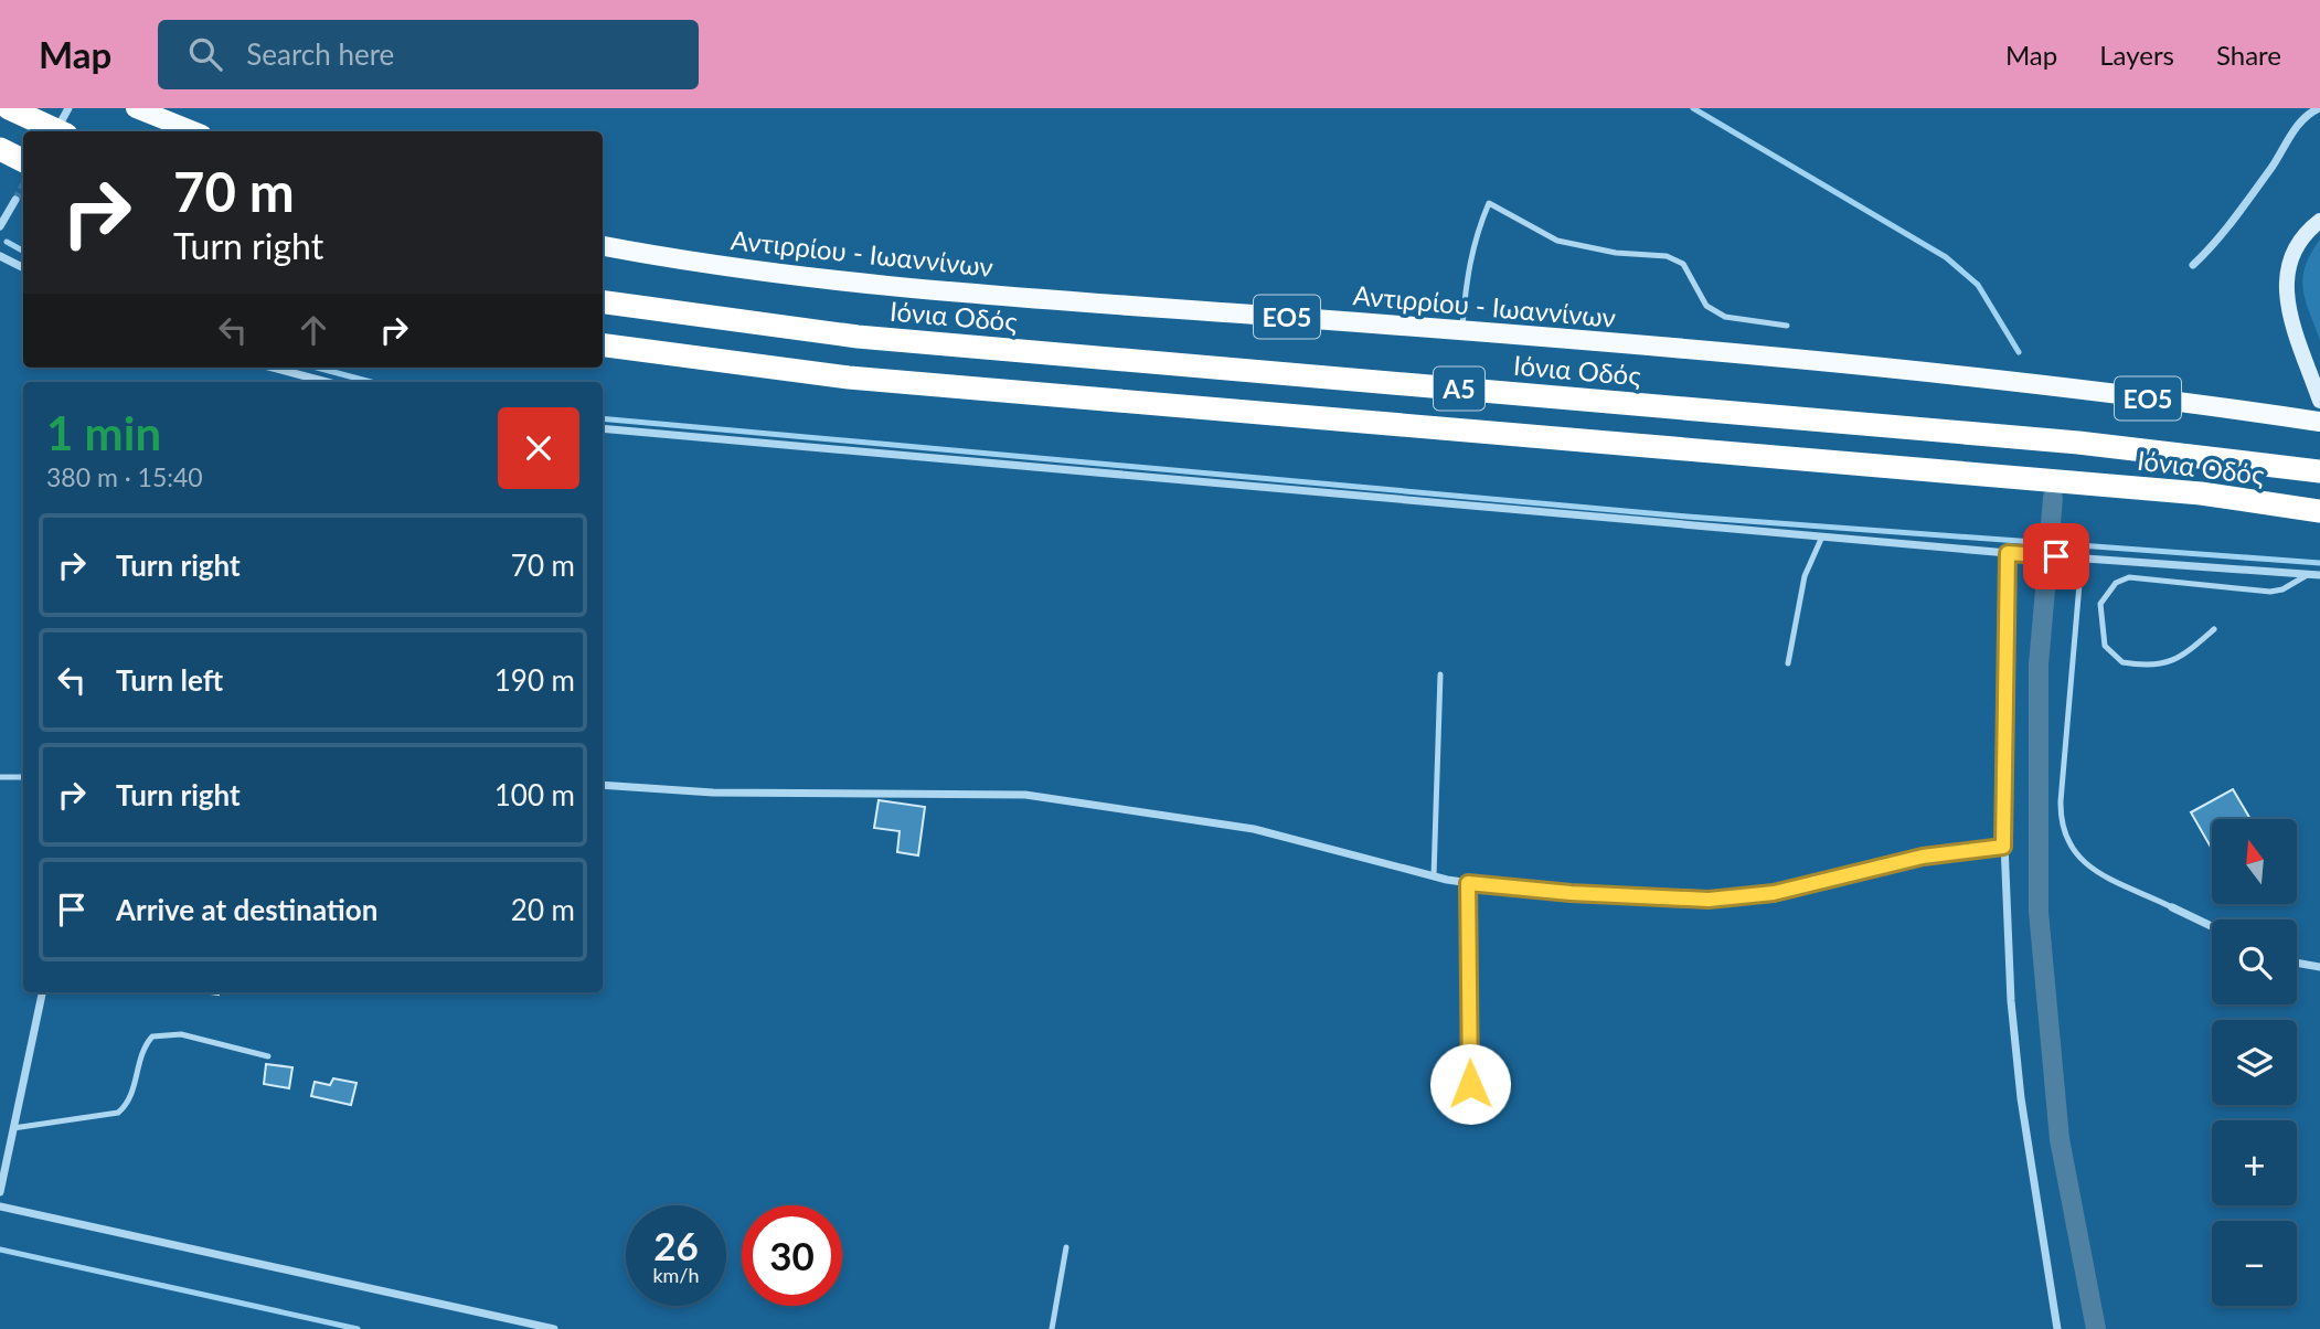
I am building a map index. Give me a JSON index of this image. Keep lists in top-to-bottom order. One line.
{"streets":{"highway":["Ιόνια Οδός","Α5"],"main road":["Αντιρρίου - Ιωαννίνων","ΕΟ5"]},"north":"top","page":{"header":"Map","search":"Search here","nav":["Map","Layers","Share"],"turn":["70 m","Turn right"],"heading":["1 min","380 m · 15:40"],"list":[{"name":"Turn right","value":"70 m"},{"name":"Turn left","value":"190 m"},{"name":"Turn right","value":"100 m"},{"name":"Arrive at destination","value":"20 m"}],"map_buttons":["+","−"],"speed":"26 km/h","limit":"30"}}
